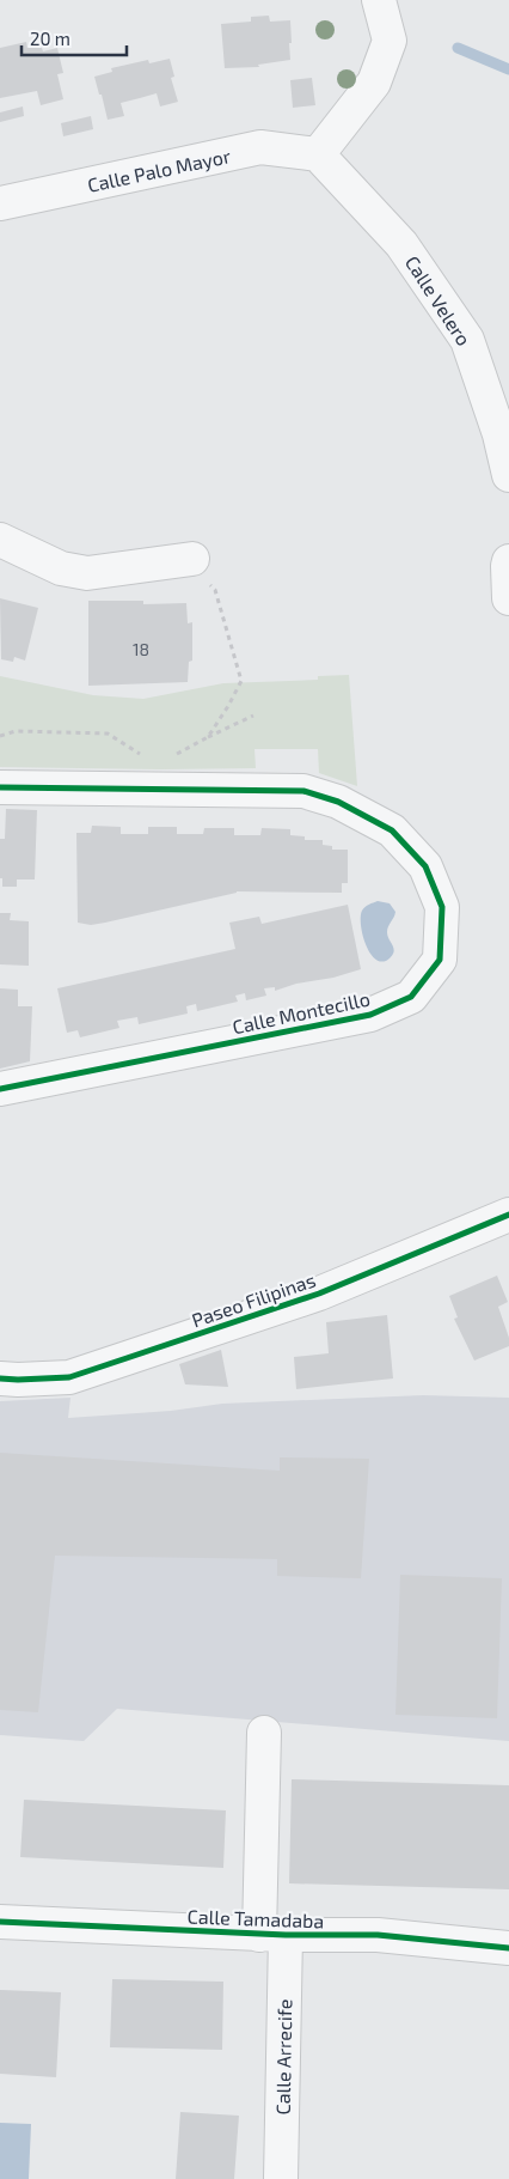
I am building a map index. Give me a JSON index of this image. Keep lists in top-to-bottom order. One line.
{"streets":{"street":["Calle Palo Mayor","Calle Velero","Calle Montecillo","Paseo Filipinas","Calle Tamadaba","Calle Arrecife"]},"crossings":[["Calle Palo Mayor","Calle Velero"],["Calle Tamadaba","Calle Arrecife"]],"house_numbers":["18"],"scale_bar":"20 m"}
